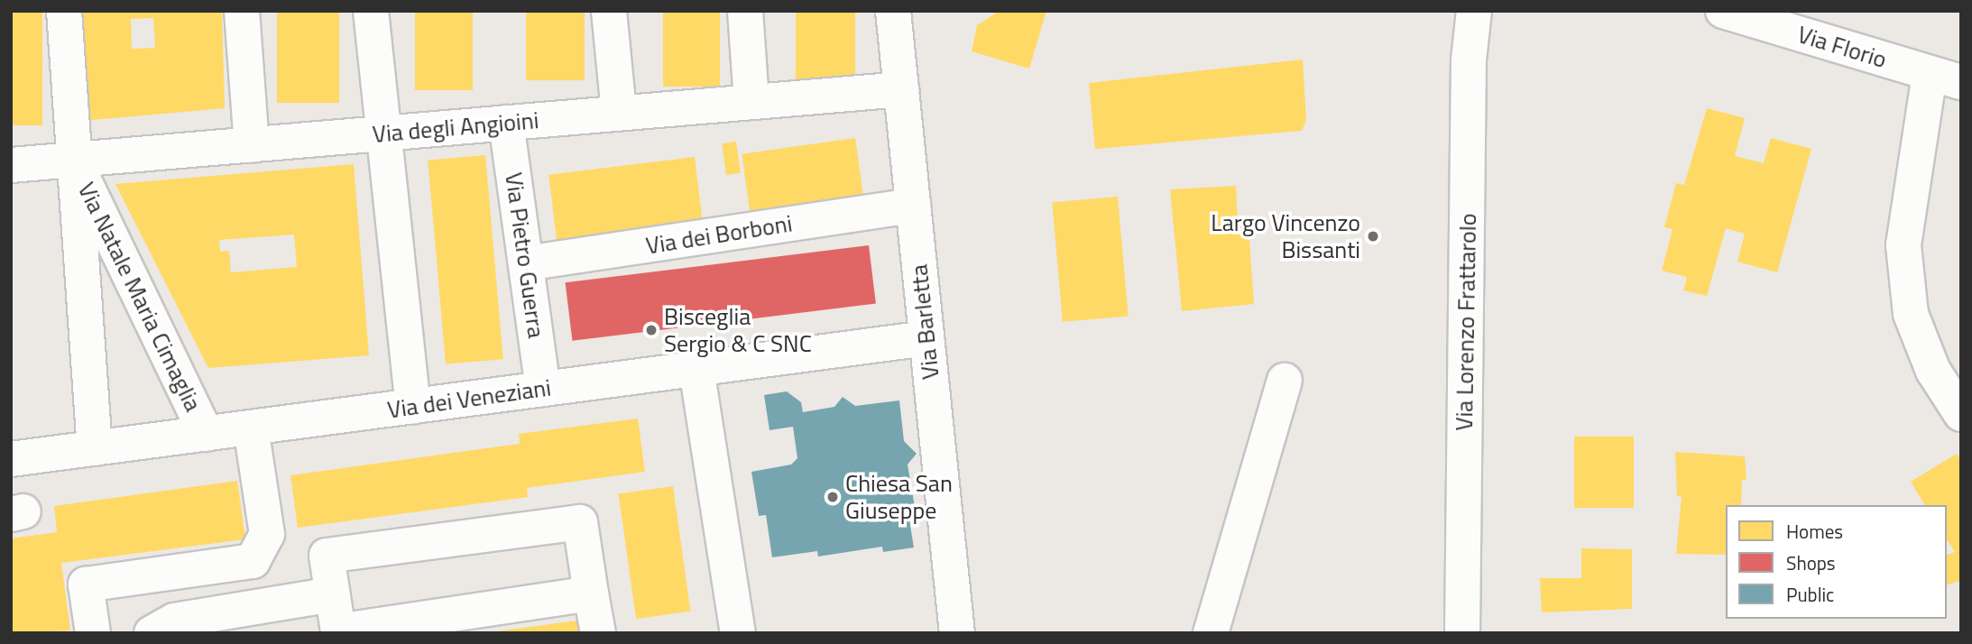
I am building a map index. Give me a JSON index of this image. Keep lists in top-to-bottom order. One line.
{"streets":{"street":["Via Florio","Via degli Angioini","Via dei Borboni","Via Pietro Guerra","Via Natale Maria Cimaglia","Via Barletta","Via Lorenzo Frattarolo","Via dei Veneziani"]},"crossings":[["Via degli Angioini","Via Pietro Guerra"],["Via degli Angioini","Via Natale Maria Cimaglia"],["Via degli Angioini","Via Barletta"],["Via dei Borboni","Via Pietro Guerra"],["Via dei Borboni","Via Barletta"],["Via Pietro Guerra","Via dei Veneziani"],["Via Natale Maria Cimaglia","Via dei Veneziani"],["Via Barletta","Via dei Veneziani"]],"places":["Largo Vincenzo Bissanti","Bisceglia Sergio & C SNC","Chiesa San Giuseppe"],"legend":["Homes","Shops","Public"]}
